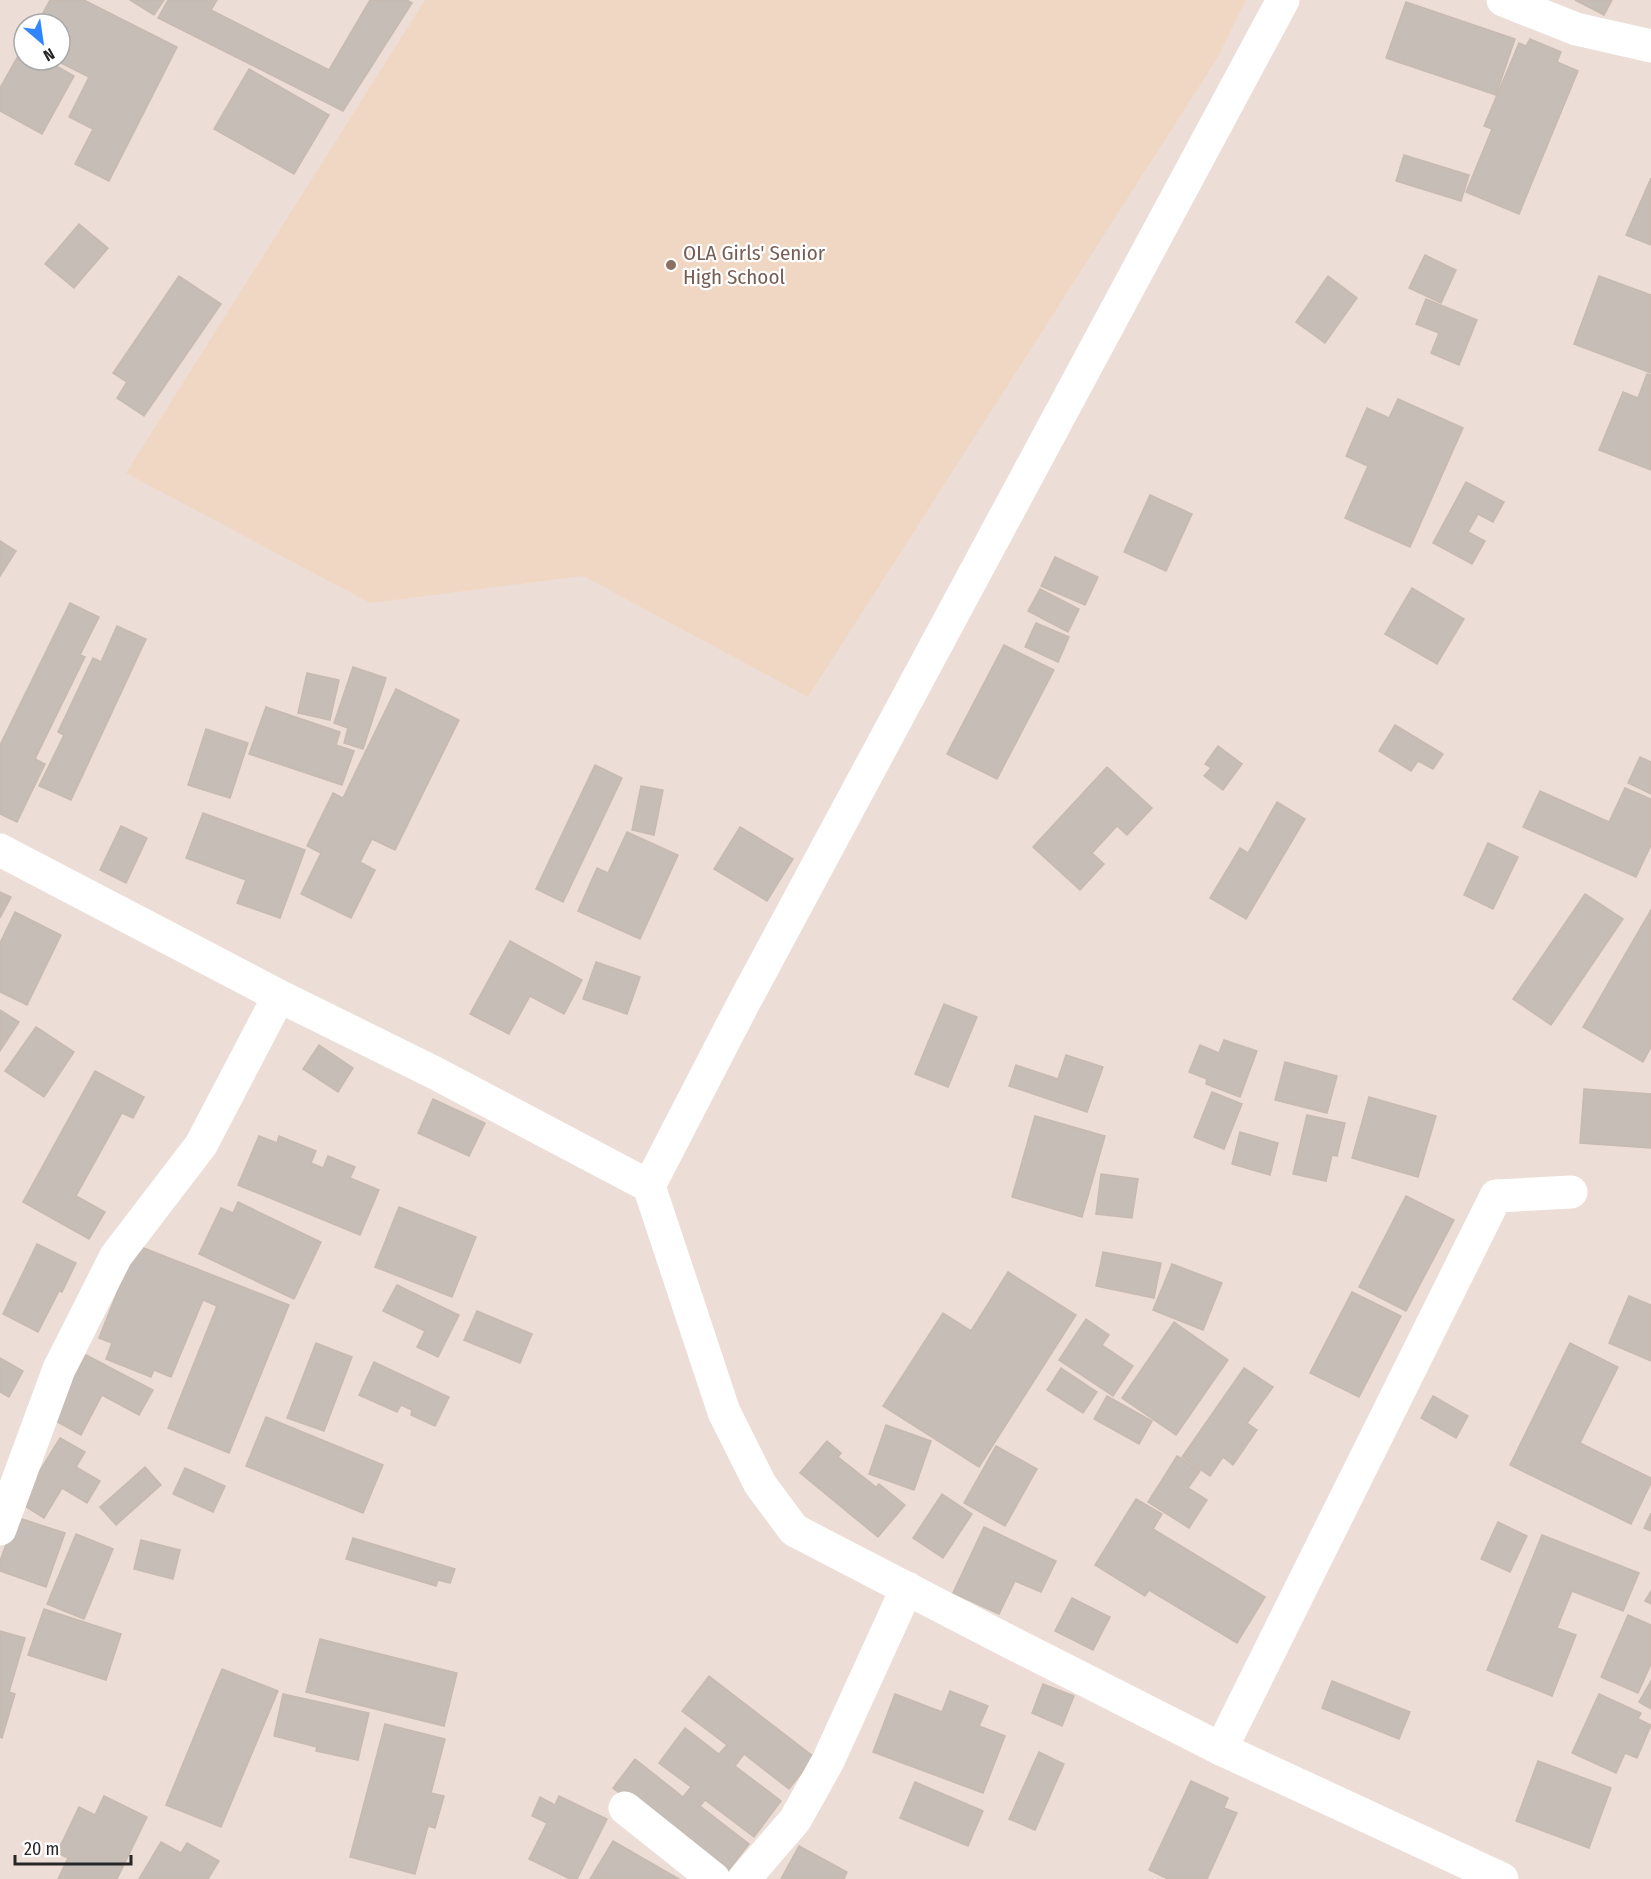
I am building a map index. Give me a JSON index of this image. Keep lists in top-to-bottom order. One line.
{"places":["OLA Girls' Senior High School"],"scale_bar":"20 m","north":"bottom right"}
